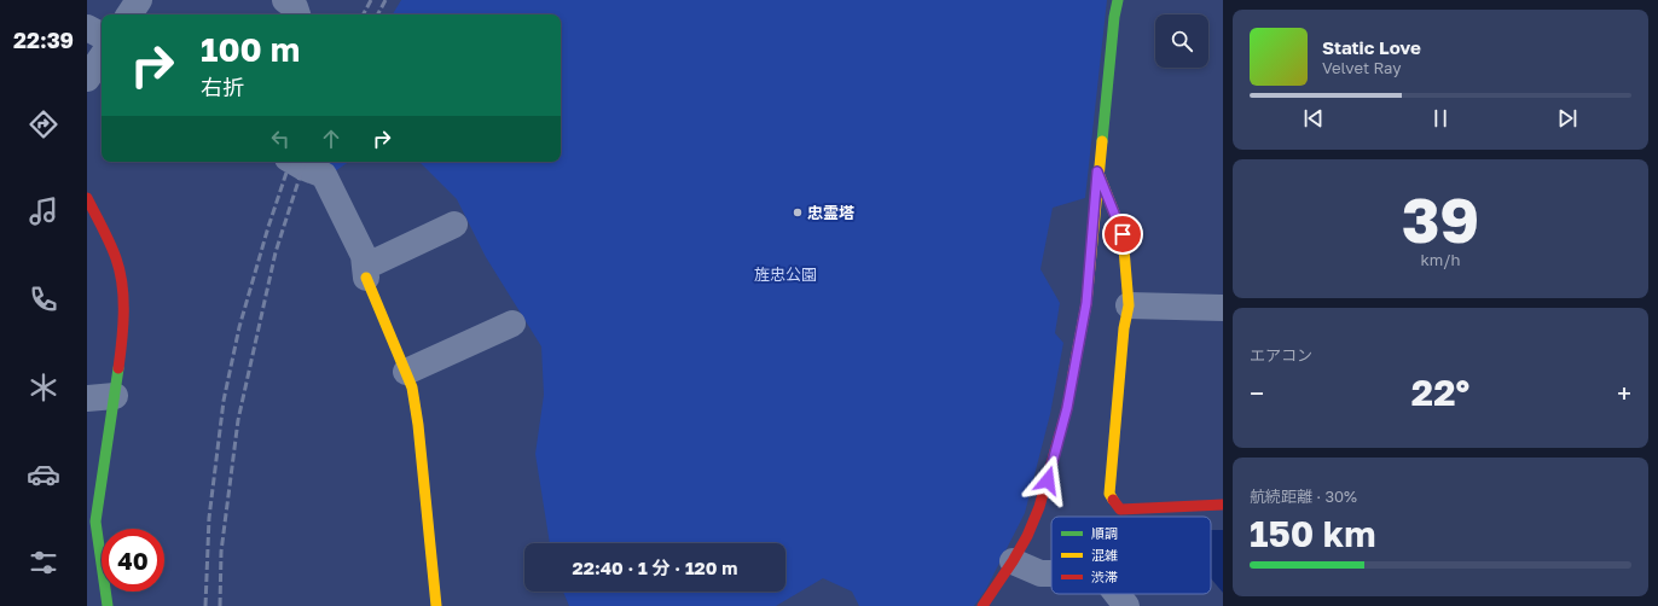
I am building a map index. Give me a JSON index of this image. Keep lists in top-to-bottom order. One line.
{"parks":["旌忠公園"],"places":["忠霊塔"],"legend":["順調","混雑","渋滞"],"page":{"tabs":"22:39","turn":["100 m","右折"],"song":["Static Love","Velvet Ray"],"tile":[["39","km/h"],"エアコン",["航続距離 · 30%","150 km"]],"heat":["−","22°","+"],"limit":"40","trip":"22:40 · 1 分 · 120 m"}}
